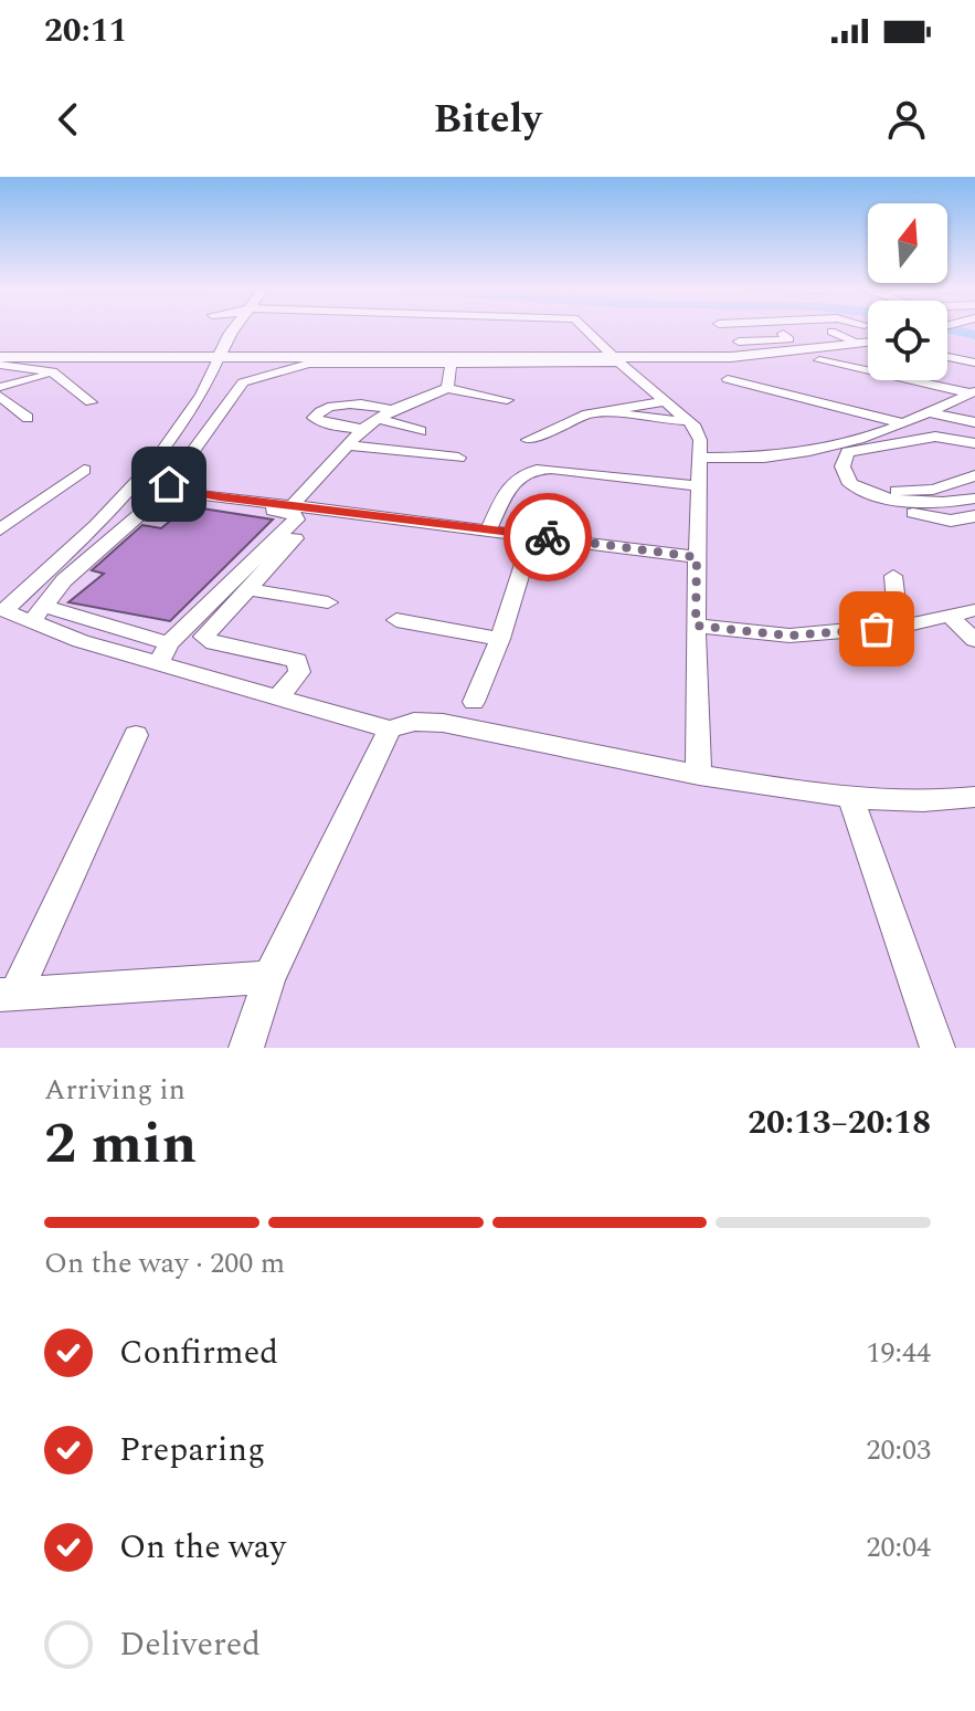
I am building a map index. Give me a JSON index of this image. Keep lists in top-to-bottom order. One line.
{"north":"top","page":{"status":"20:11","header":"Bitely","heading":["2 min","Arriving in","20:13–20:18"],"bar":"On the way · 200 m","list":[["Confirmed","19:44"],["Preparing","20:03"],["On the way","20:04"],"Delivered"]}}
